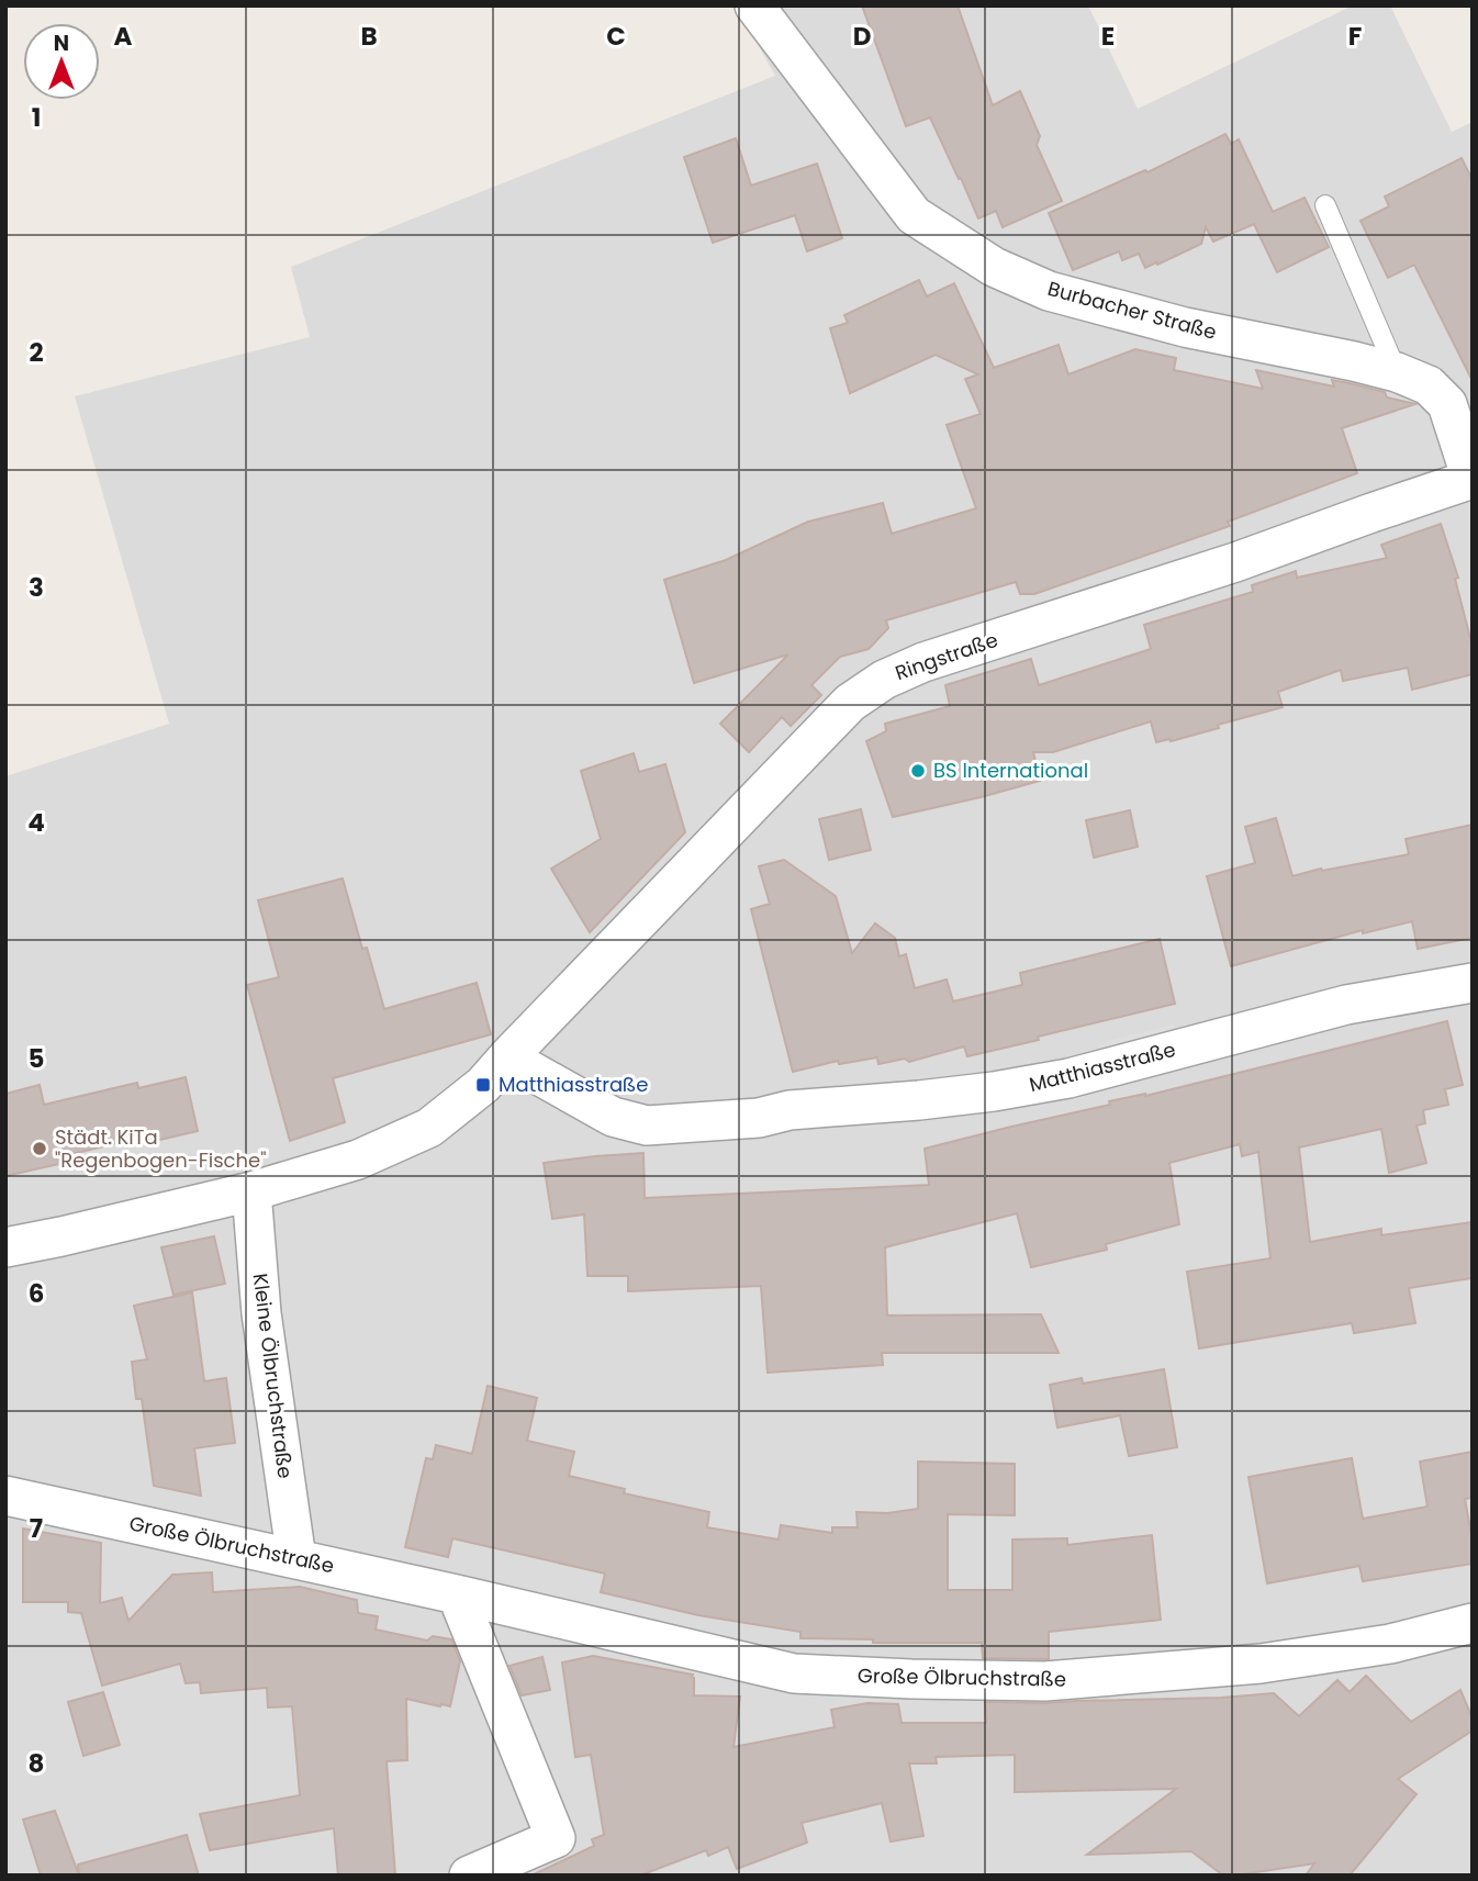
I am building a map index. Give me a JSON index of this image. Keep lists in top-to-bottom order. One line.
{"streets":{"street":["Burbacher Straße","Ringstraße","Matthiasstraße","Kleine Ölbruchstraße","Große Ölbruchstraße"]},"crossings":[["Burbacher Straße","Ringstraße"],["Ringstraße","Matthiasstraße"],["Kleine Ölbruchstraße","Große Ölbruchstraße"]],"places":{"other":["BS International","Städt. KiTa \"Regenbogen-Fische\""],"transit":["Matthiasstraße"]},"north":"top","grid":{"columns":["A","B","C","D","E","F"],"rows":["1","2","3","4","5","6","7","8"]}}
